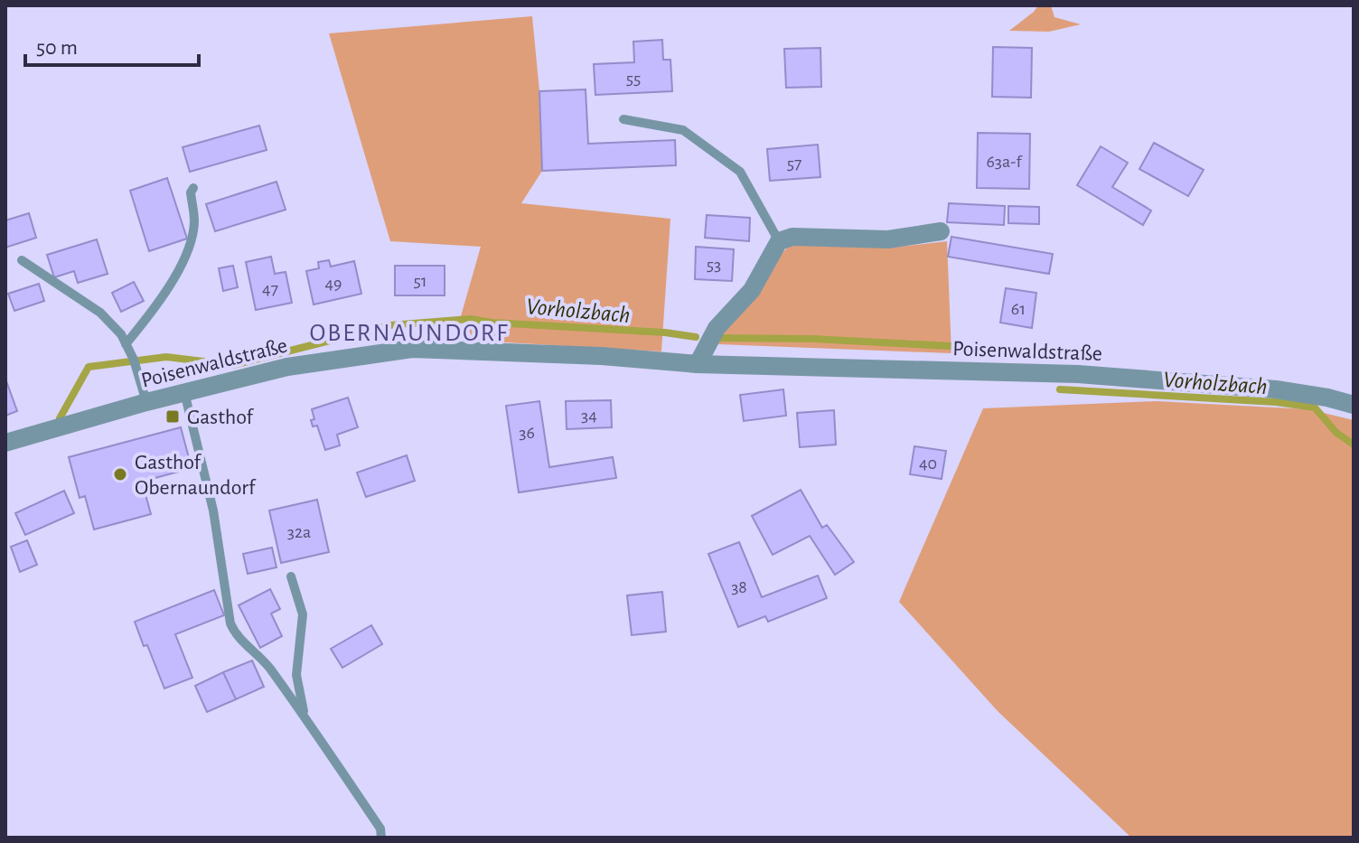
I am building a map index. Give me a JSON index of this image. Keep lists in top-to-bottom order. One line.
{"streets":{"street":["Poisenwaldstraße"]},"districts":["OBERNAUNDORF"],"water":["Vorholzbach"],"places":{"transit":["Gasthof"],"other":["Gasthof Obernaundorf"]},"house_numbers":["55","63a-f","57","53","51","49","47","61","34","36","40","32a","38"],"scale_bar":"50 m"}
